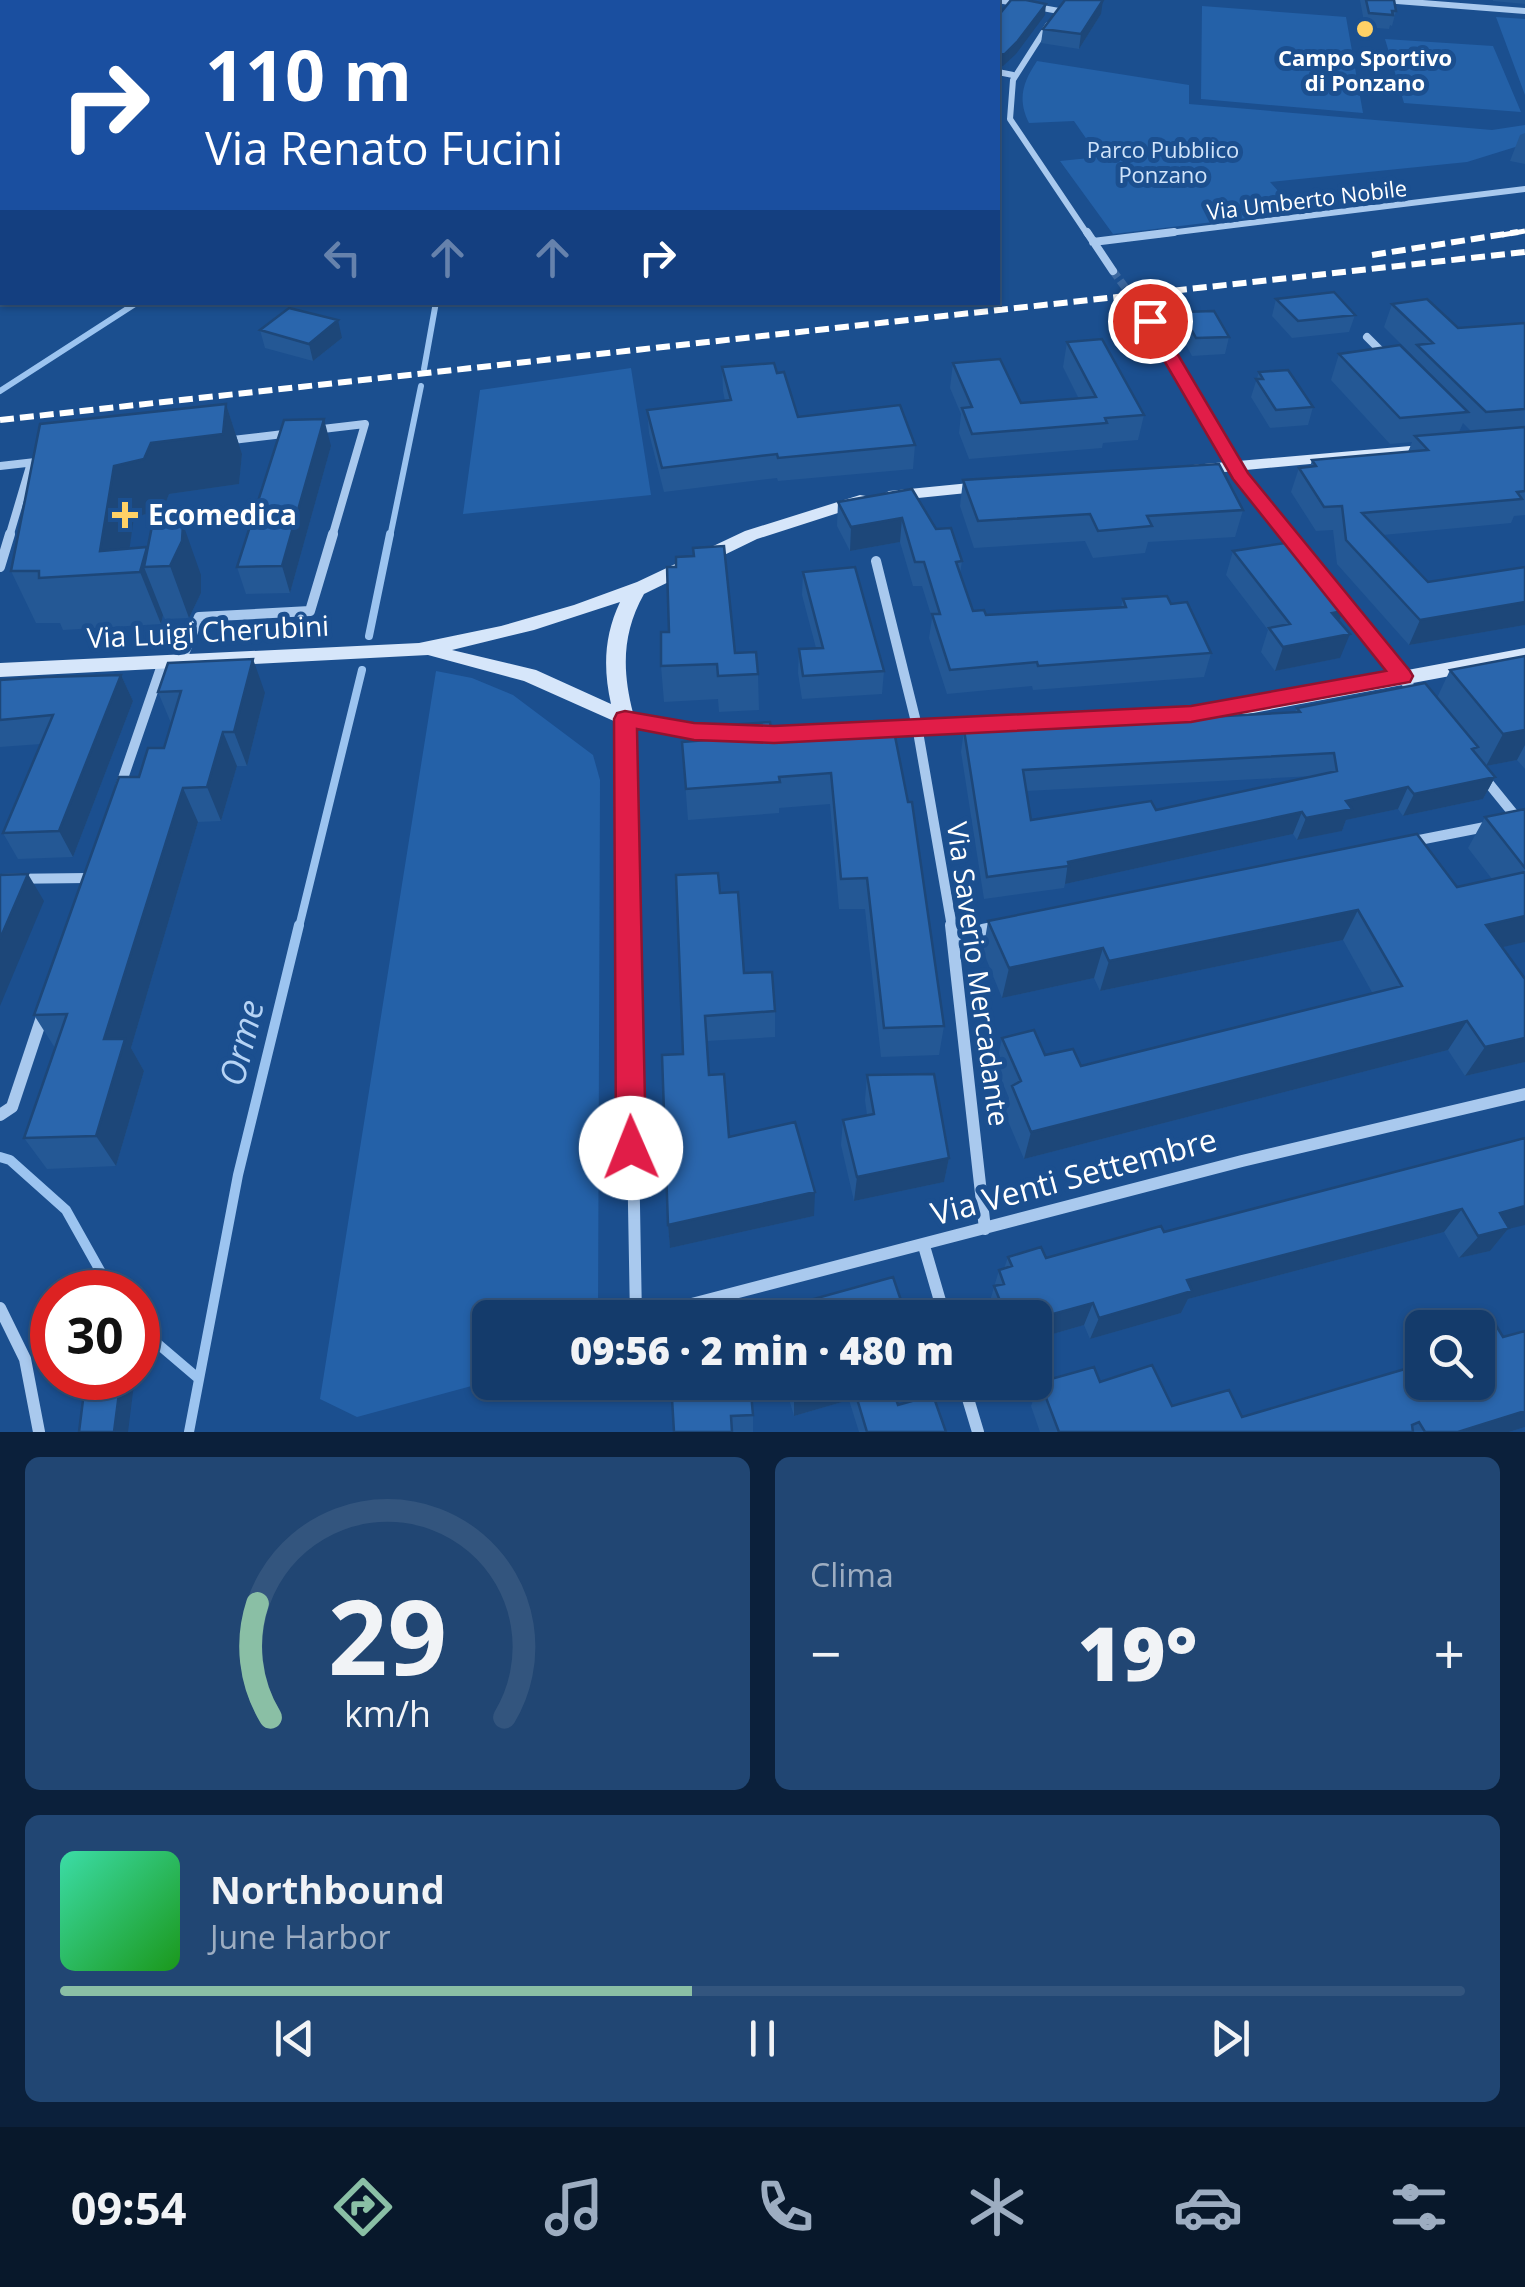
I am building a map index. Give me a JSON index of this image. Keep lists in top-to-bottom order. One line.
{"streets":{"main road":["Via Luigi Cherubini"],"street":["Via Umberto Nobile","Via Saverio Mercadante","Via Venti Settembre"]},"crossings":[["Via Saverio Mercadante","Via Venti Settembre"]],"water":["Orme"],"parks":["Parco Pubblico Ponzano"],"places":{"other":["Campo Sportivo di Ponzano"],"health":["Ecomedica"]},"page":{"turn":["110 m","Via Renato Fucini"],"limit":"30","trip":"09:56 · 2 min · 480 m","tile":"Clima","heat":["−","19°","+"],"song":["Northbound","June Harbor"],"tabs":"09:54","gauge":["29","km/h"]}}
